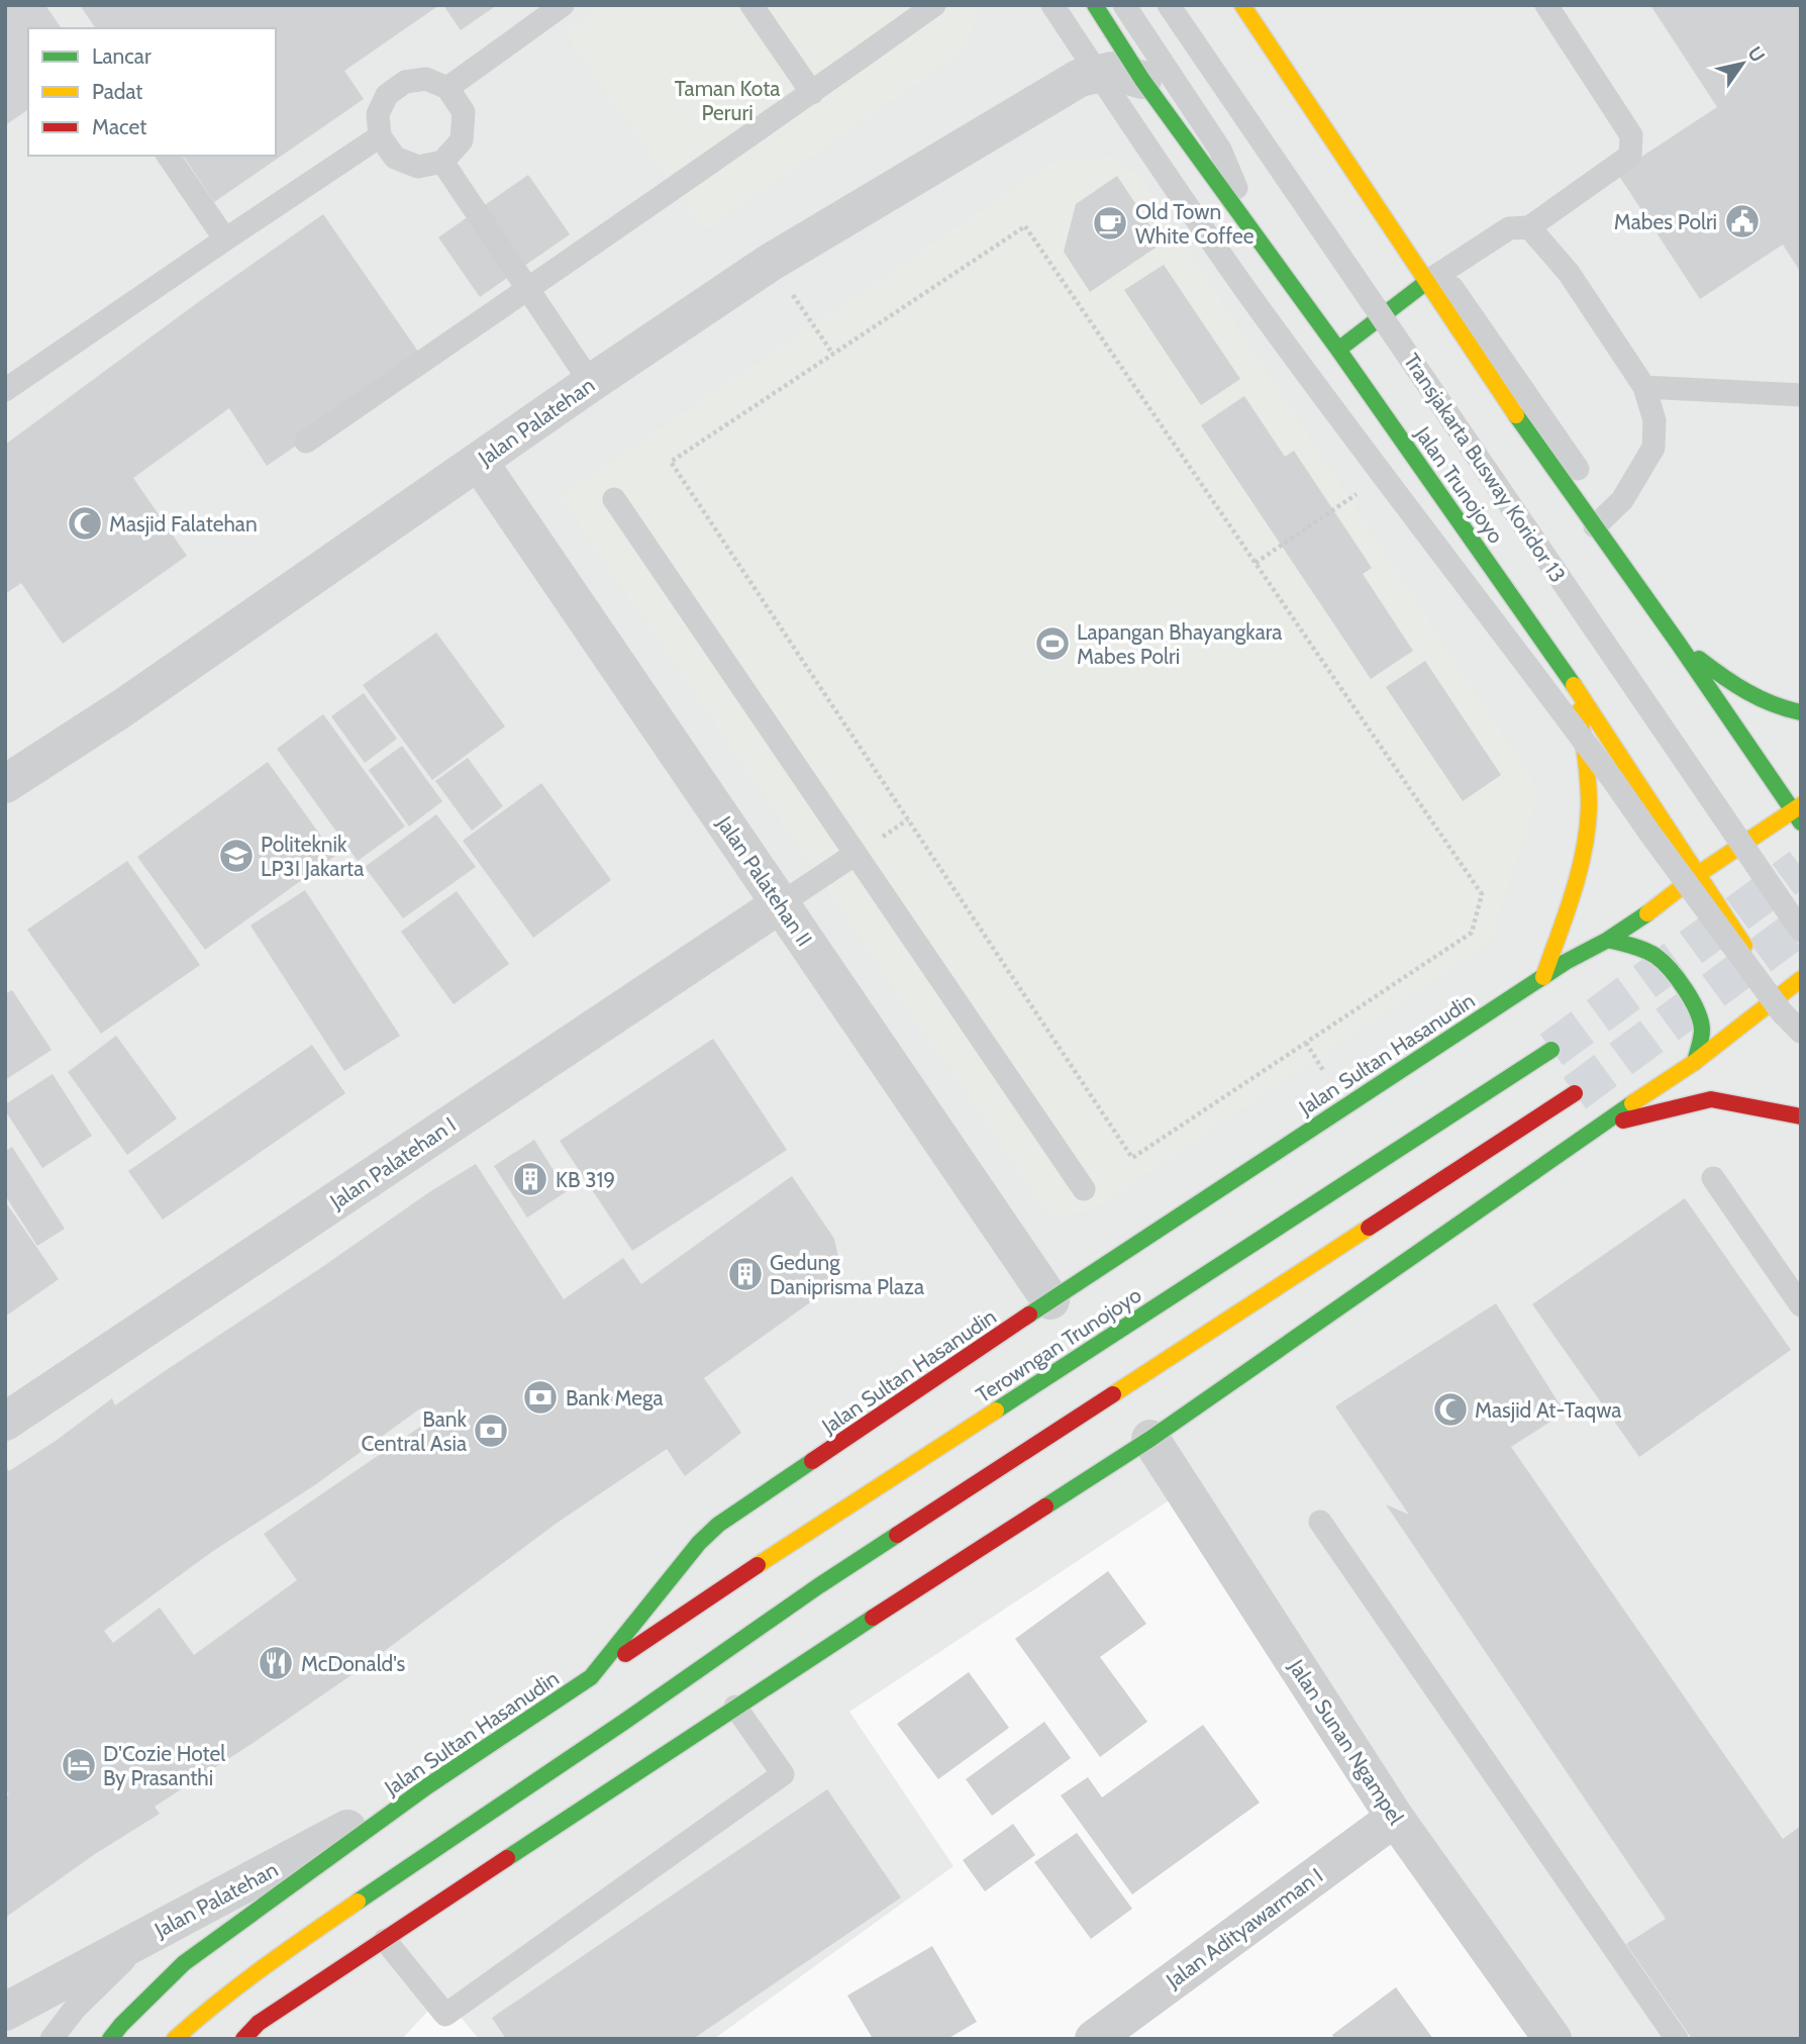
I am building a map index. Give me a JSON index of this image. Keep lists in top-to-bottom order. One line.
{"streets":{"main road":["Jalan Trunojoyo","Jalan Sultan Hasanudin","Terowngan Trunojoyo"],"street":["Jalan Palatehan","Jalan Palatehan II","Jalan Palatehan I","Jalan Sunan Ngampel","Jalan Adityawarman I"],"lane":["Transjakarta Busway Koridor 13"]},"crossings":[["Jalan Palatehan","Jalan Trunojoyo"],["Jalan Palatehan","Jalan Palatehan II"],["Jalan Palatehan","Jalan Sultan Hasanudin"],["Jalan Trunojoyo","Jalan Sultan Hasanudin"],["Jalan Palatehan II","Jalan Sultan Hasanudin"],["Jalan Palatehan II","Jalan Palatehan I"],["Jalan Sultan Hasanudin","Terowngan Trunojoyo"],["Jalan Sunan Ngampel","Jalan Adityawarman I"]],"parks":["Taman Kota Peruri"],"places":{"public building":["Mabes Polri"],"cafe":["Old Town White Coffee"],"mosque":["Masjid Falatehan","Masjid At-Taqwa"],"sports":["Lapangan Bhayangkara Mabes Polri"],"school or university":["Politeknik LP3I Jakarta"],"building":["KB 319","Gedung Daniprisma Plaza"],"bank":["Bank Mega","Bank Central Asia"],"restaurant":["McDonald's"],"hotel":["D'Cozie Hotel By Prasanthi"]},"legend":["Lancar","Padat","Macet"],"north":"top right"}
